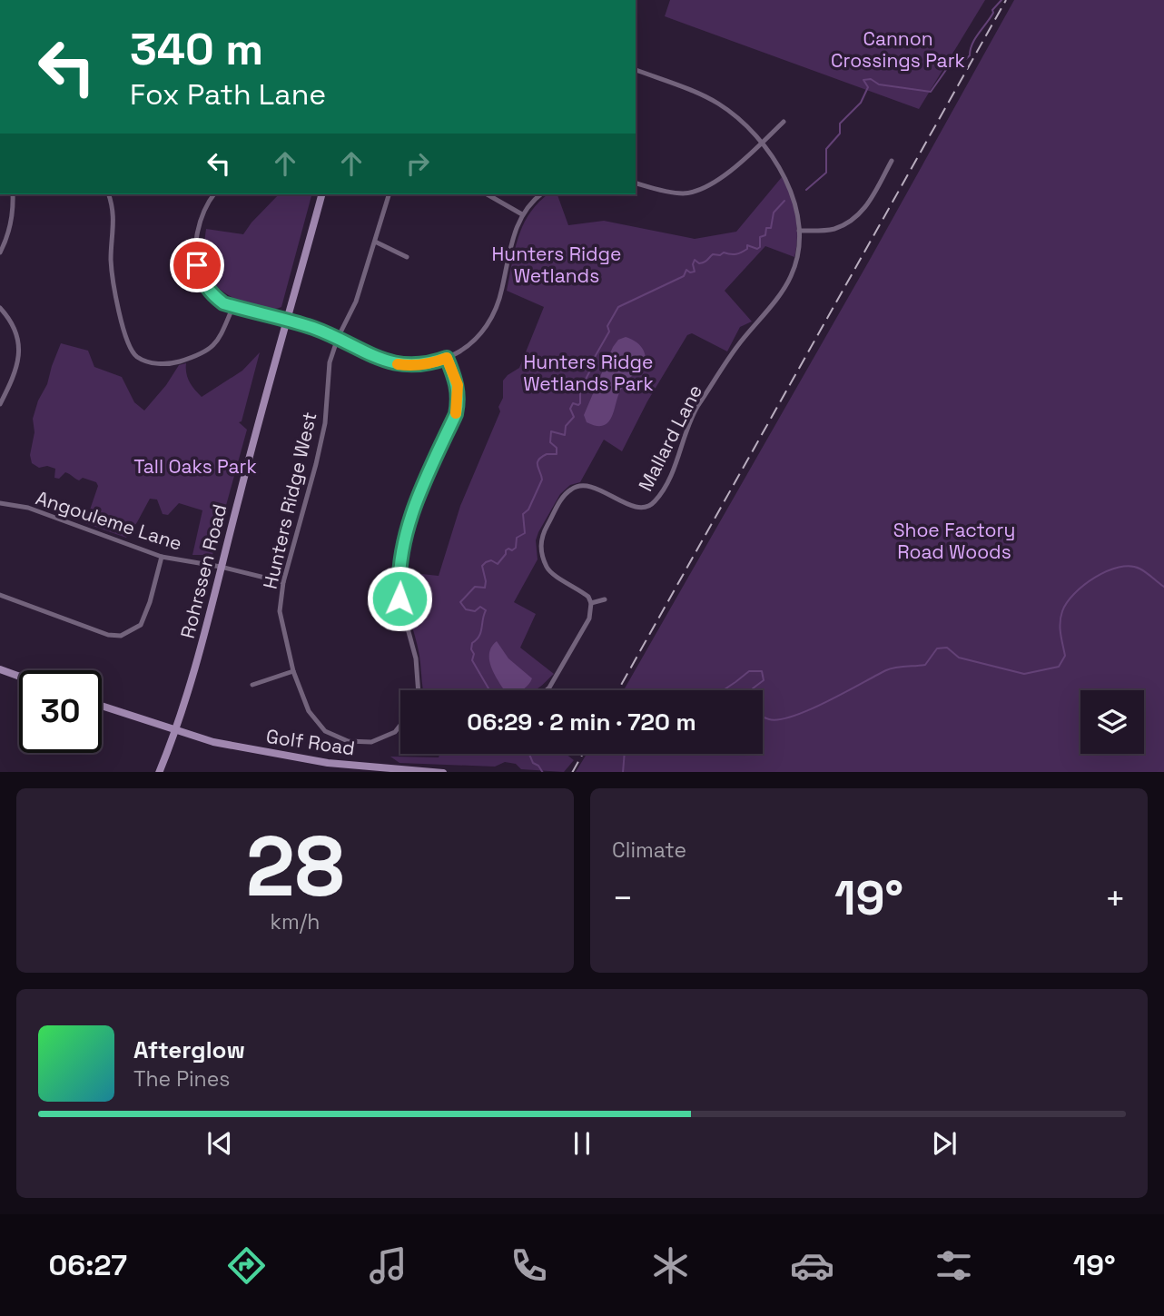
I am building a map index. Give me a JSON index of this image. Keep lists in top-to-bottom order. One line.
{"streets":{"street":["Mallard Lane","Hunters Ridge West","Angouleme Lane","Rohrssen Road","Golf Road"]},"crossings":[["Hunters Ridge West","Angouleme Lane"],["Angouleme Lane","Rohrssen Road"],["Rohrssen Road","Golf Road"]],"parks":["Cannon Crossings Park","Hunters Ridge Wetlands","Hunters Ridge Wetlands Park","Tall Oaks Park","Shoe Factory Road Woods"],"page":{"turn":["340 m","Fox Path Lane"],"limit":"30","trip":"06:29 · 2 min · 720 m","tile":[["28","km/h"],"Climate"],"heat":["−","19°","+"],"song":["Afterglow","The Pines"],"tabs":["06:27","19°"]}}
